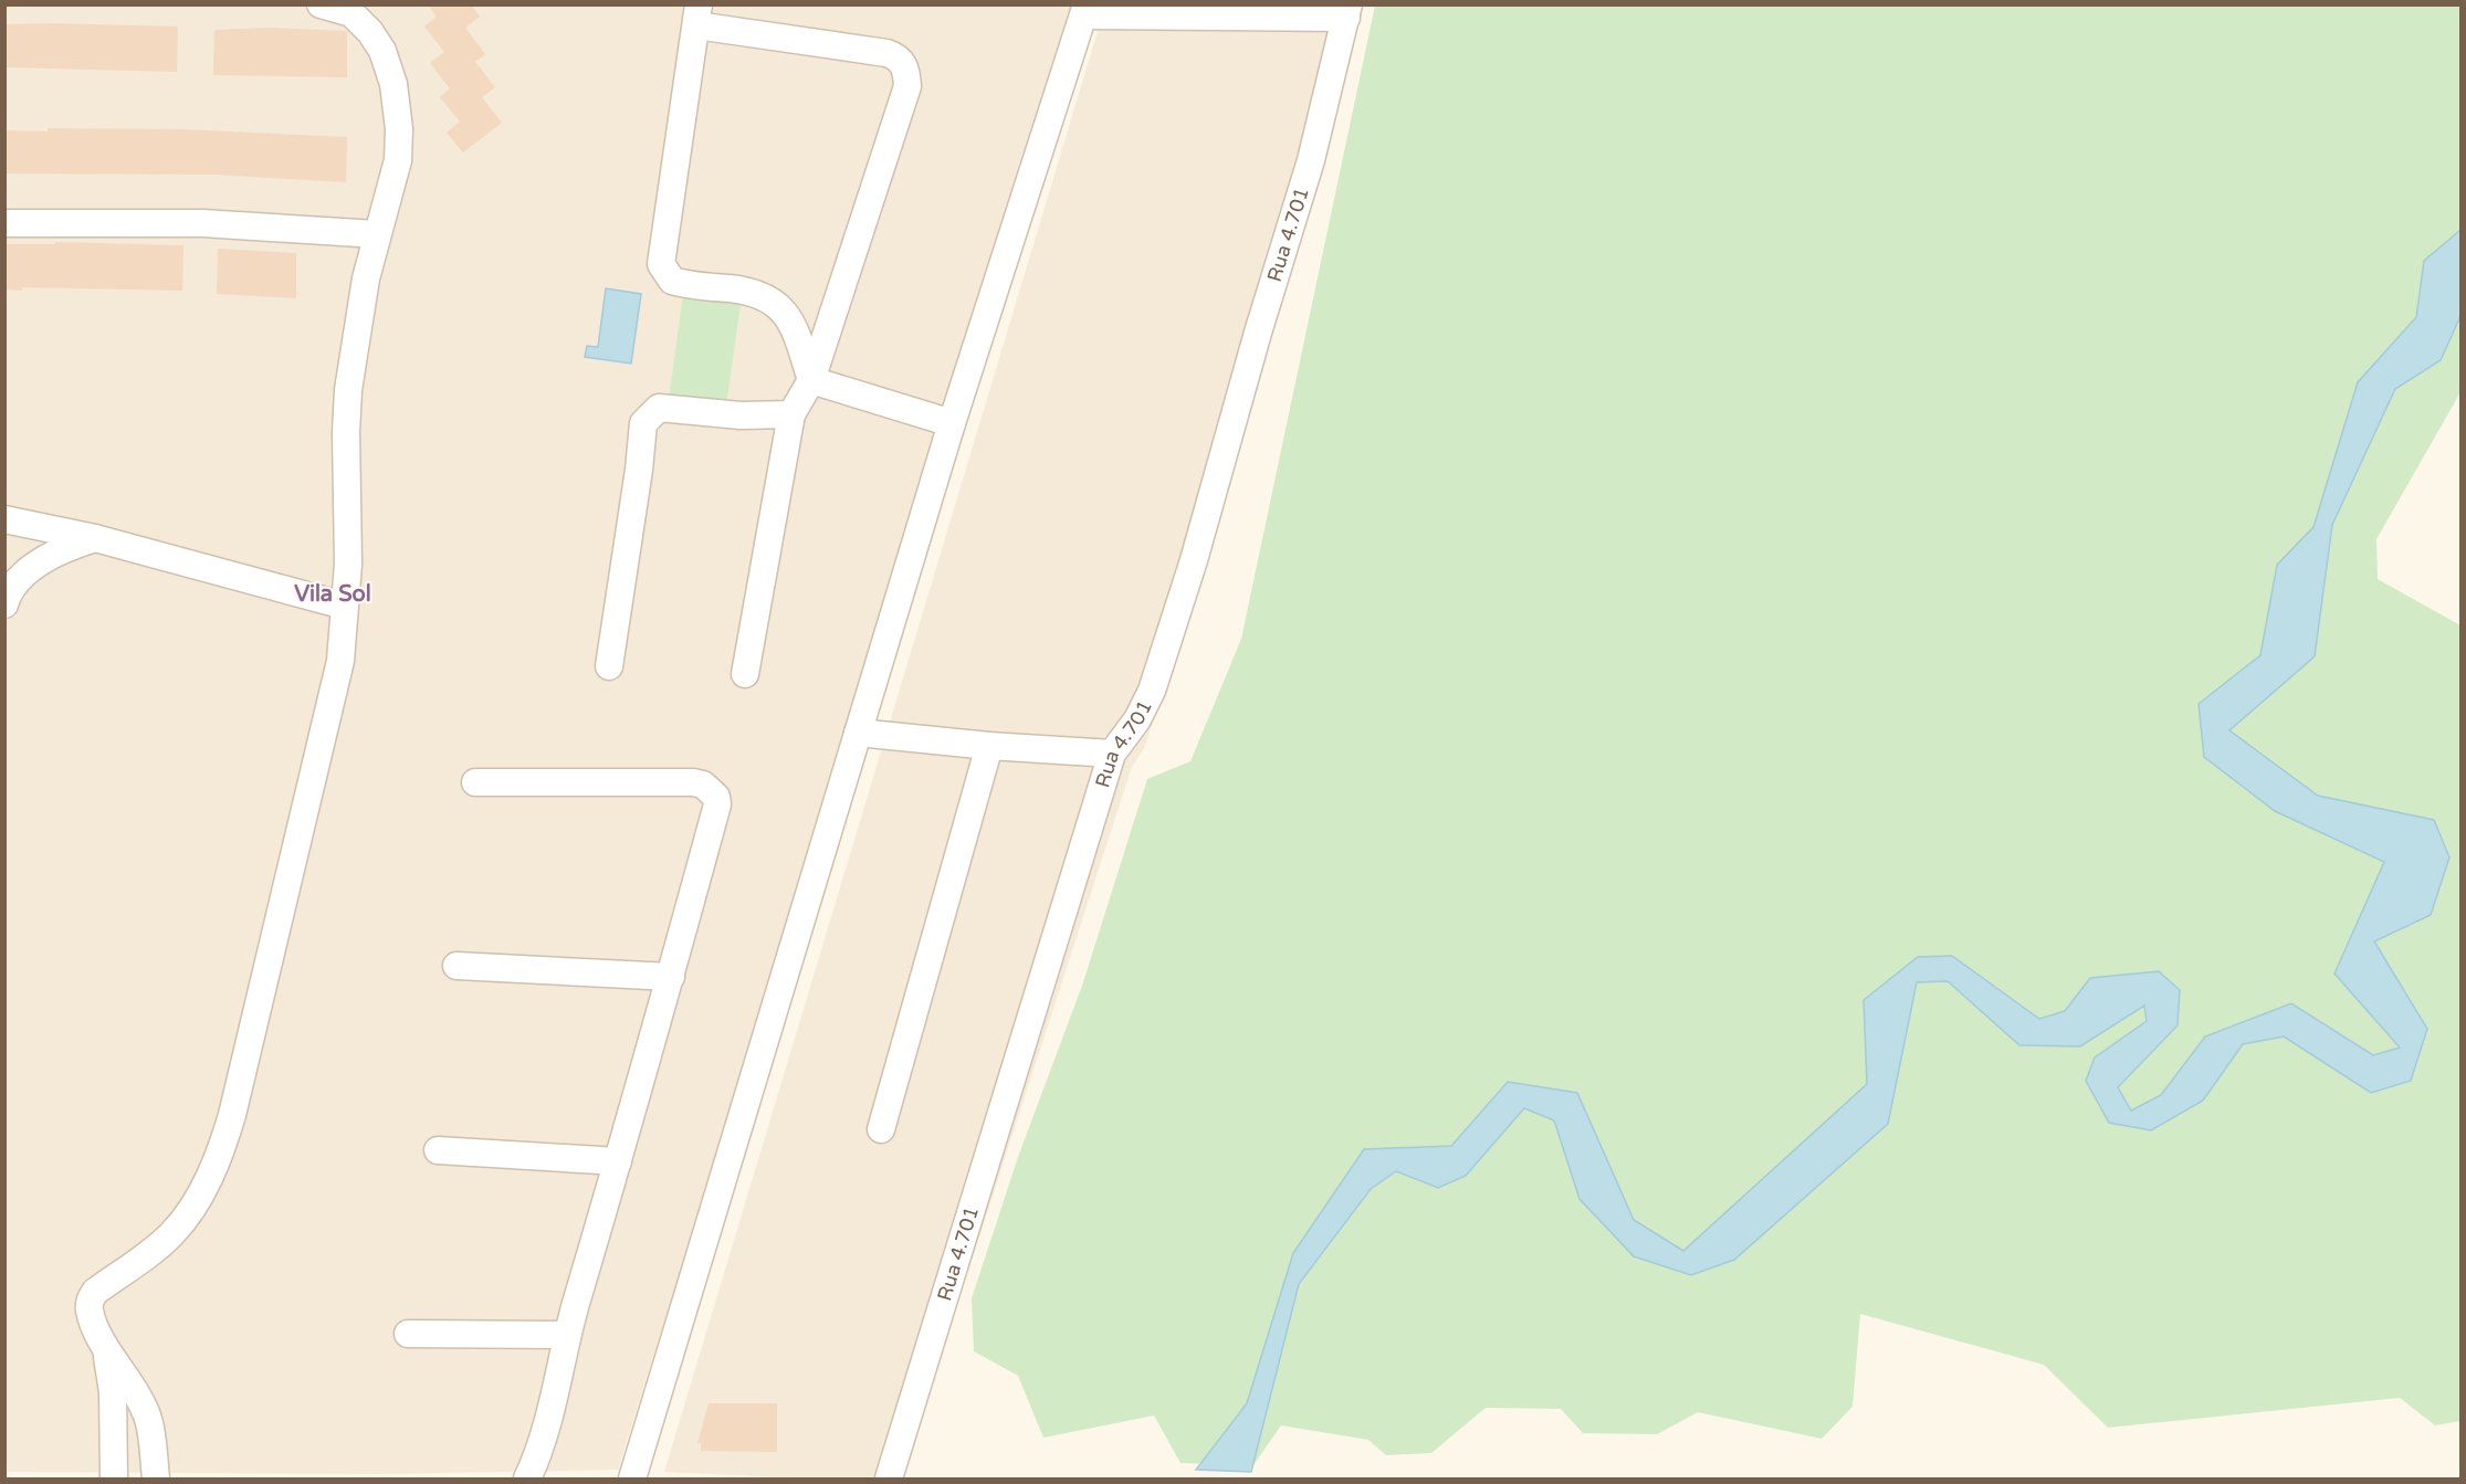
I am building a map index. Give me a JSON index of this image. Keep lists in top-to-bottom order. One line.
{"streets":{"street":["Rua 4.701"]},"districts":["Vila Sol"]}
